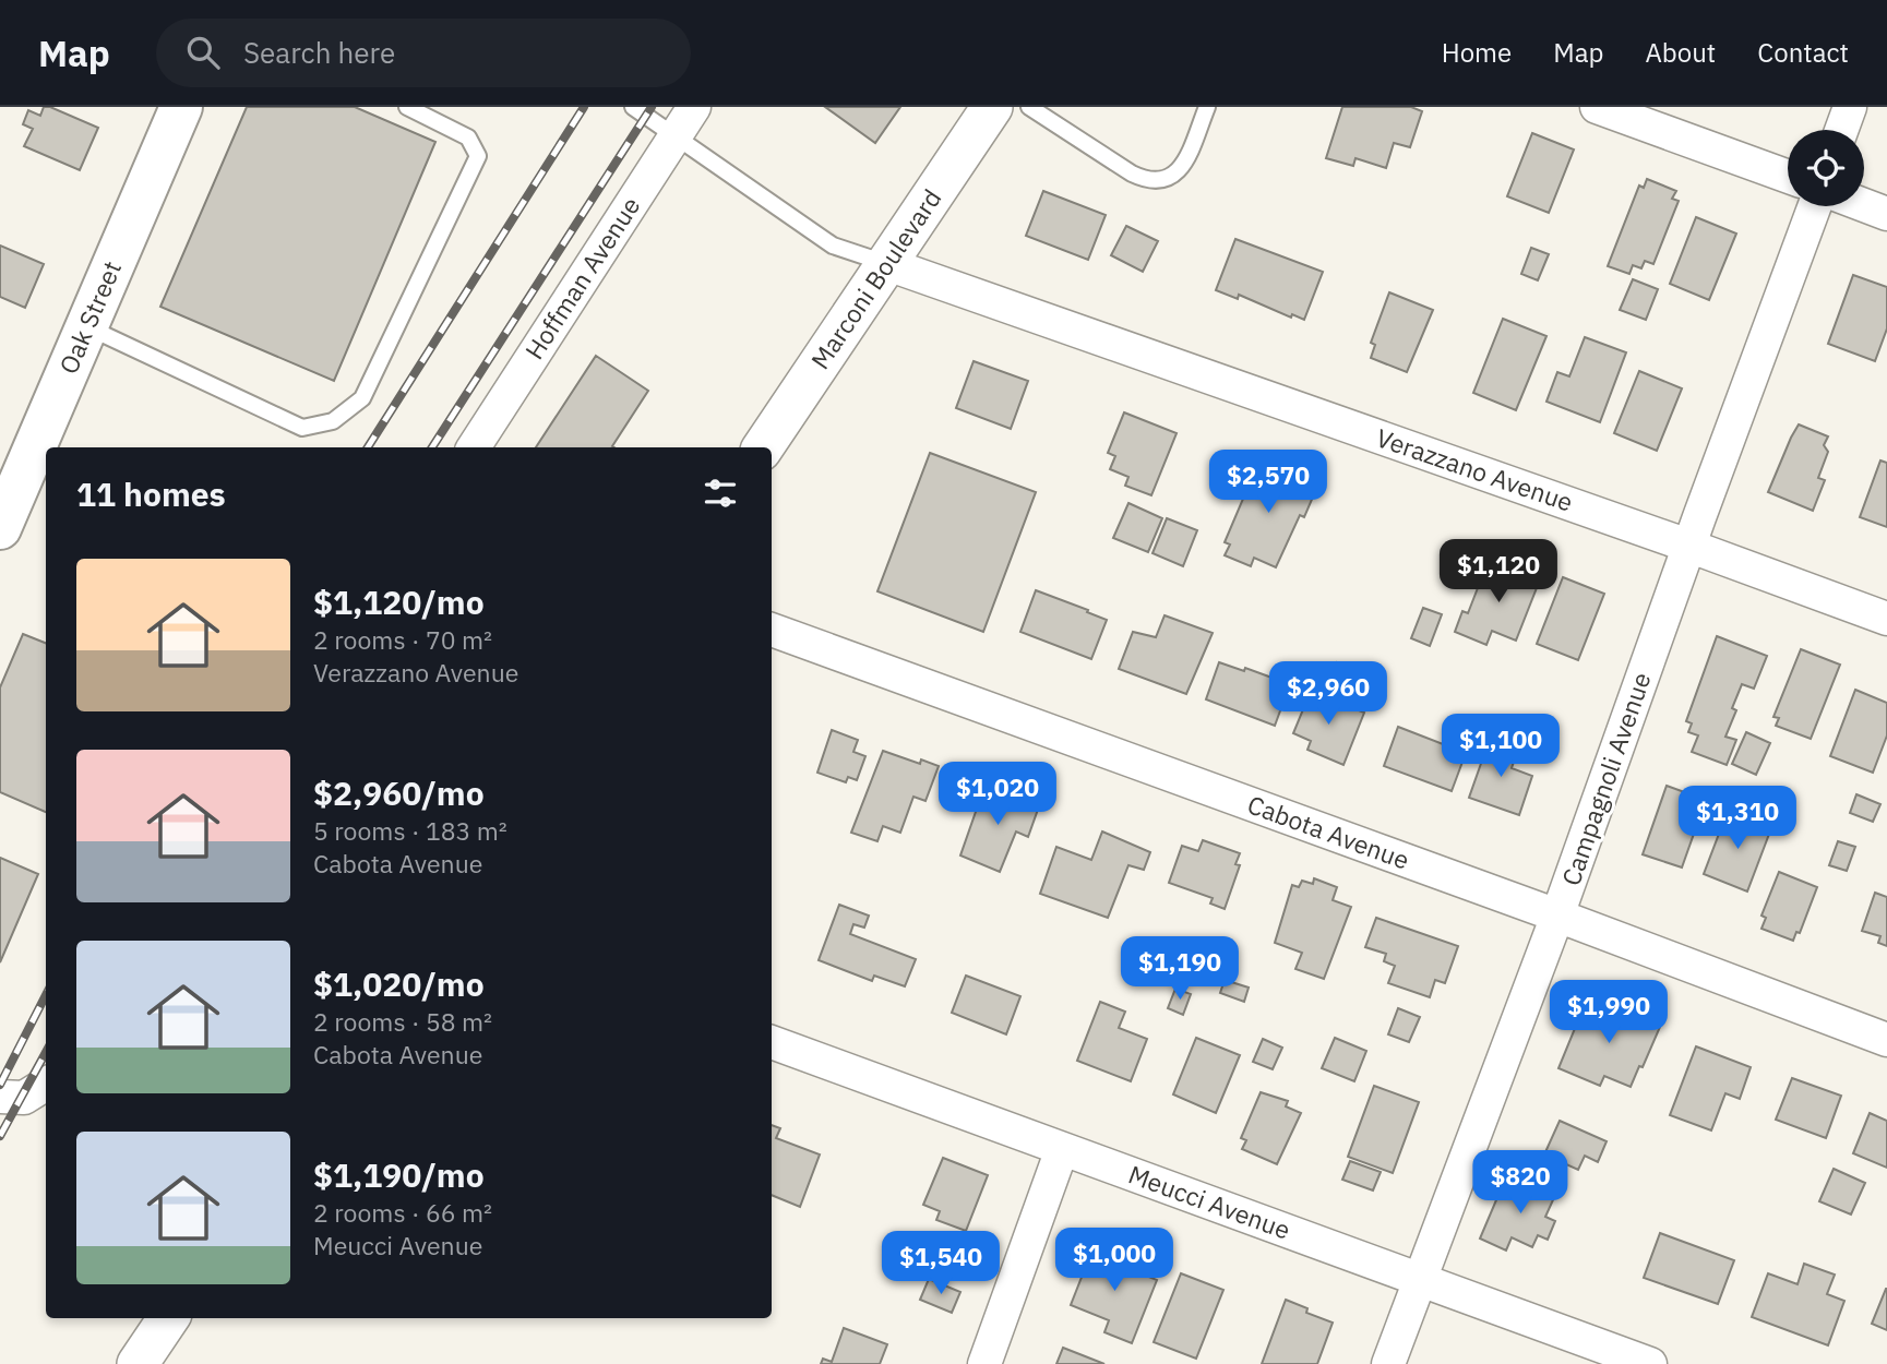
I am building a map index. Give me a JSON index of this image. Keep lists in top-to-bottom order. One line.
{"streets":{"main road":["Oak Street"],"street":["Hoffman Avenue","Marconi Boulevard","Verazzano Avenue","Campagnoli Avenue","Cabota Avenue","Meucci Avenue"]},"crossings":[["Marconi Boulevard","Verazzano Avenue"],["Verazzano Avenue","Campagnoli Avenue"],["Campagnoli Avenue","Cabota Avenue"],["Campagnoli Avenue","Meucci Avenue"]],"page":{"header":"Map","search":"Search here","nav":["Home","Map","About","Contact"],"heading":"11 homes","price":["$2,570","$1,120","$2,960","$1,100","$1,020","$1,310","$1,190","$1,990","$820","$1,000","$1,540"],"list":[{"name":"$1,120/mo","note":"2 rooms · 70 m² · Verazzano Avenue"},{"name":"$2,960/mo","note":"5 rooms · 183 m² · Cabota Avenue"},{"name":"$1,020/mo","note":"2 rooms · 58 m² · Cabota Avenue"},{"name":"$1,190/mo","note":"2 rooms · 66 m² · Meucci Avenue"}]}}
